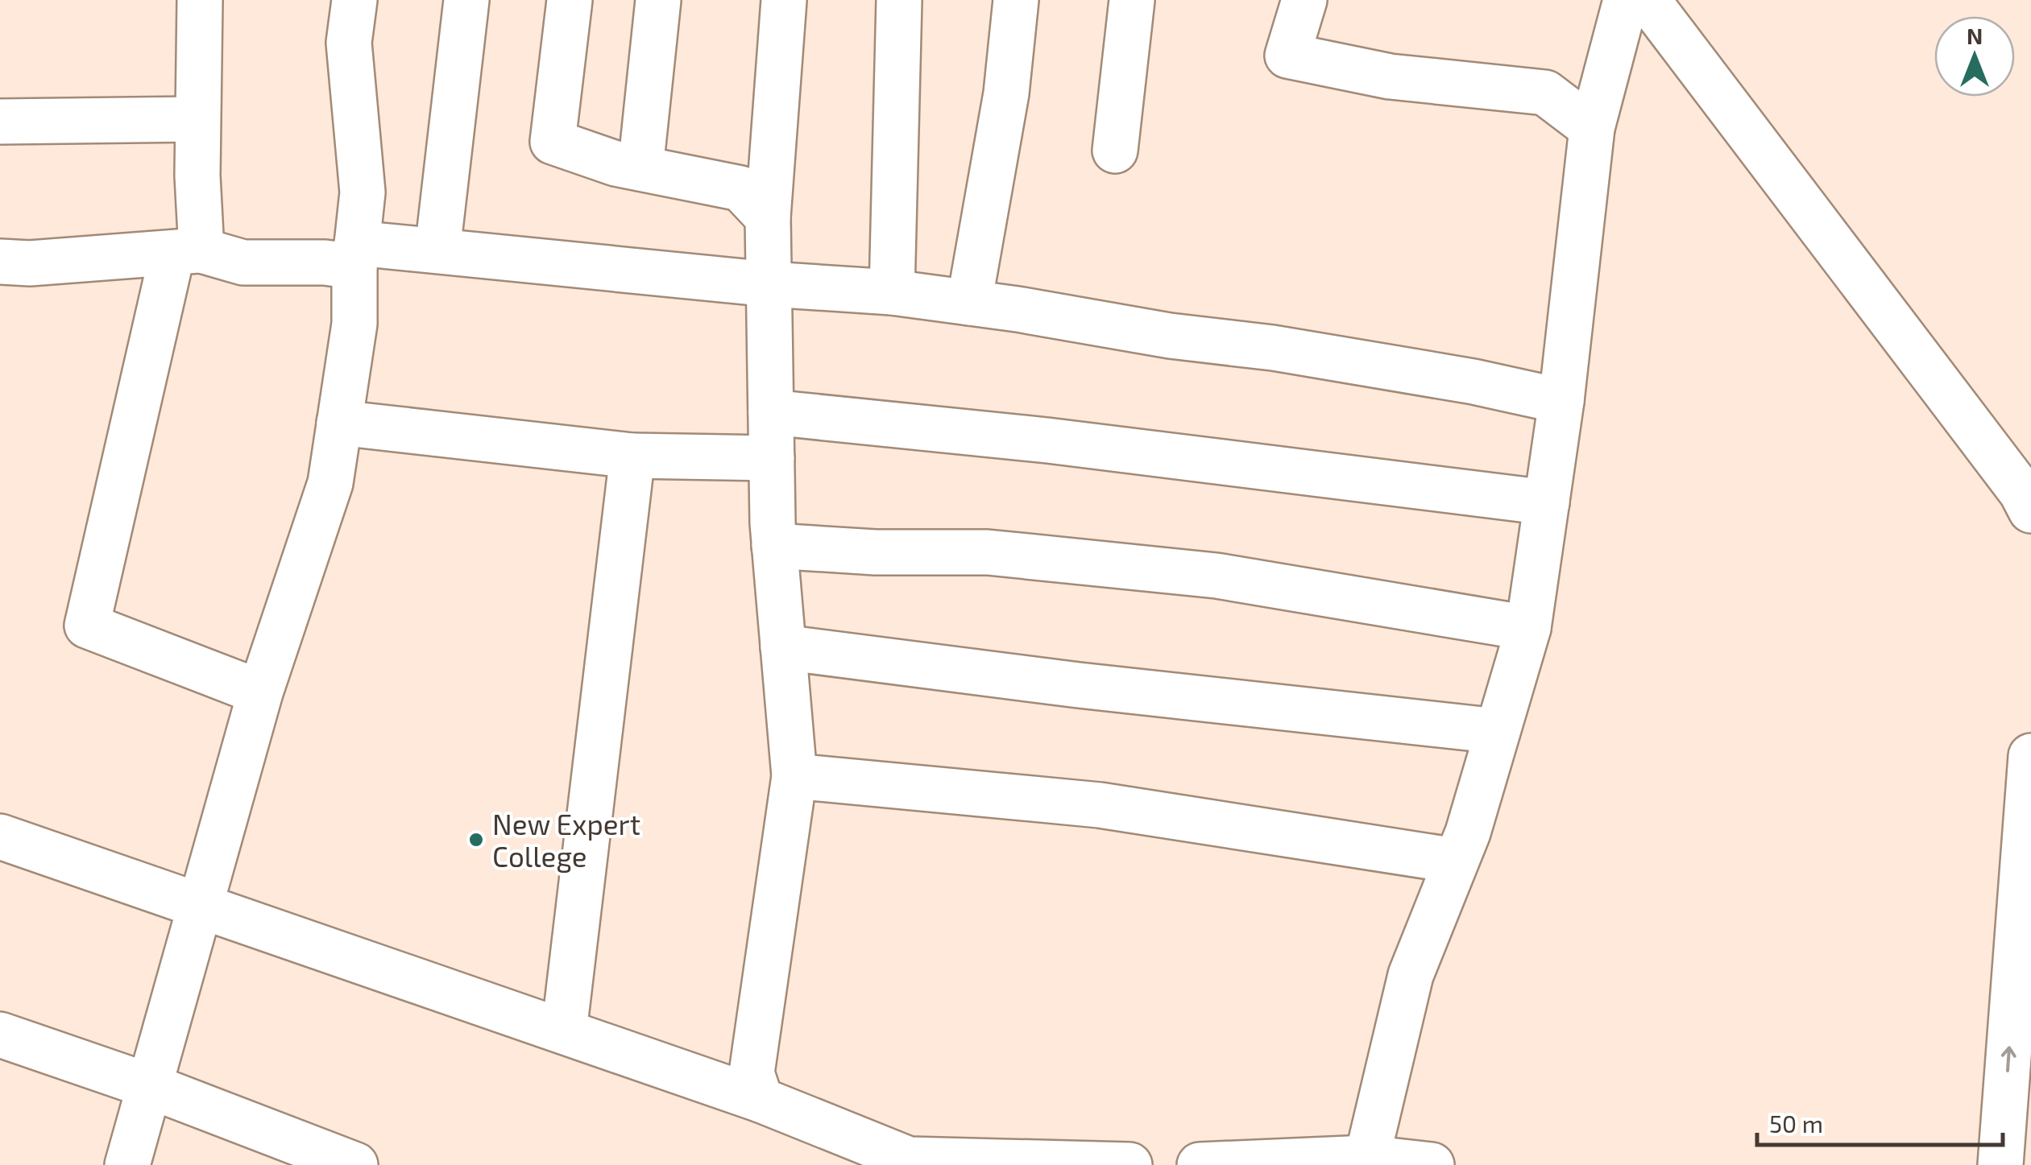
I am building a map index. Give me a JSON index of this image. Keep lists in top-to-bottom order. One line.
{"places":["New Expert College"],"scale_bar":"50 m","north":"top"}
